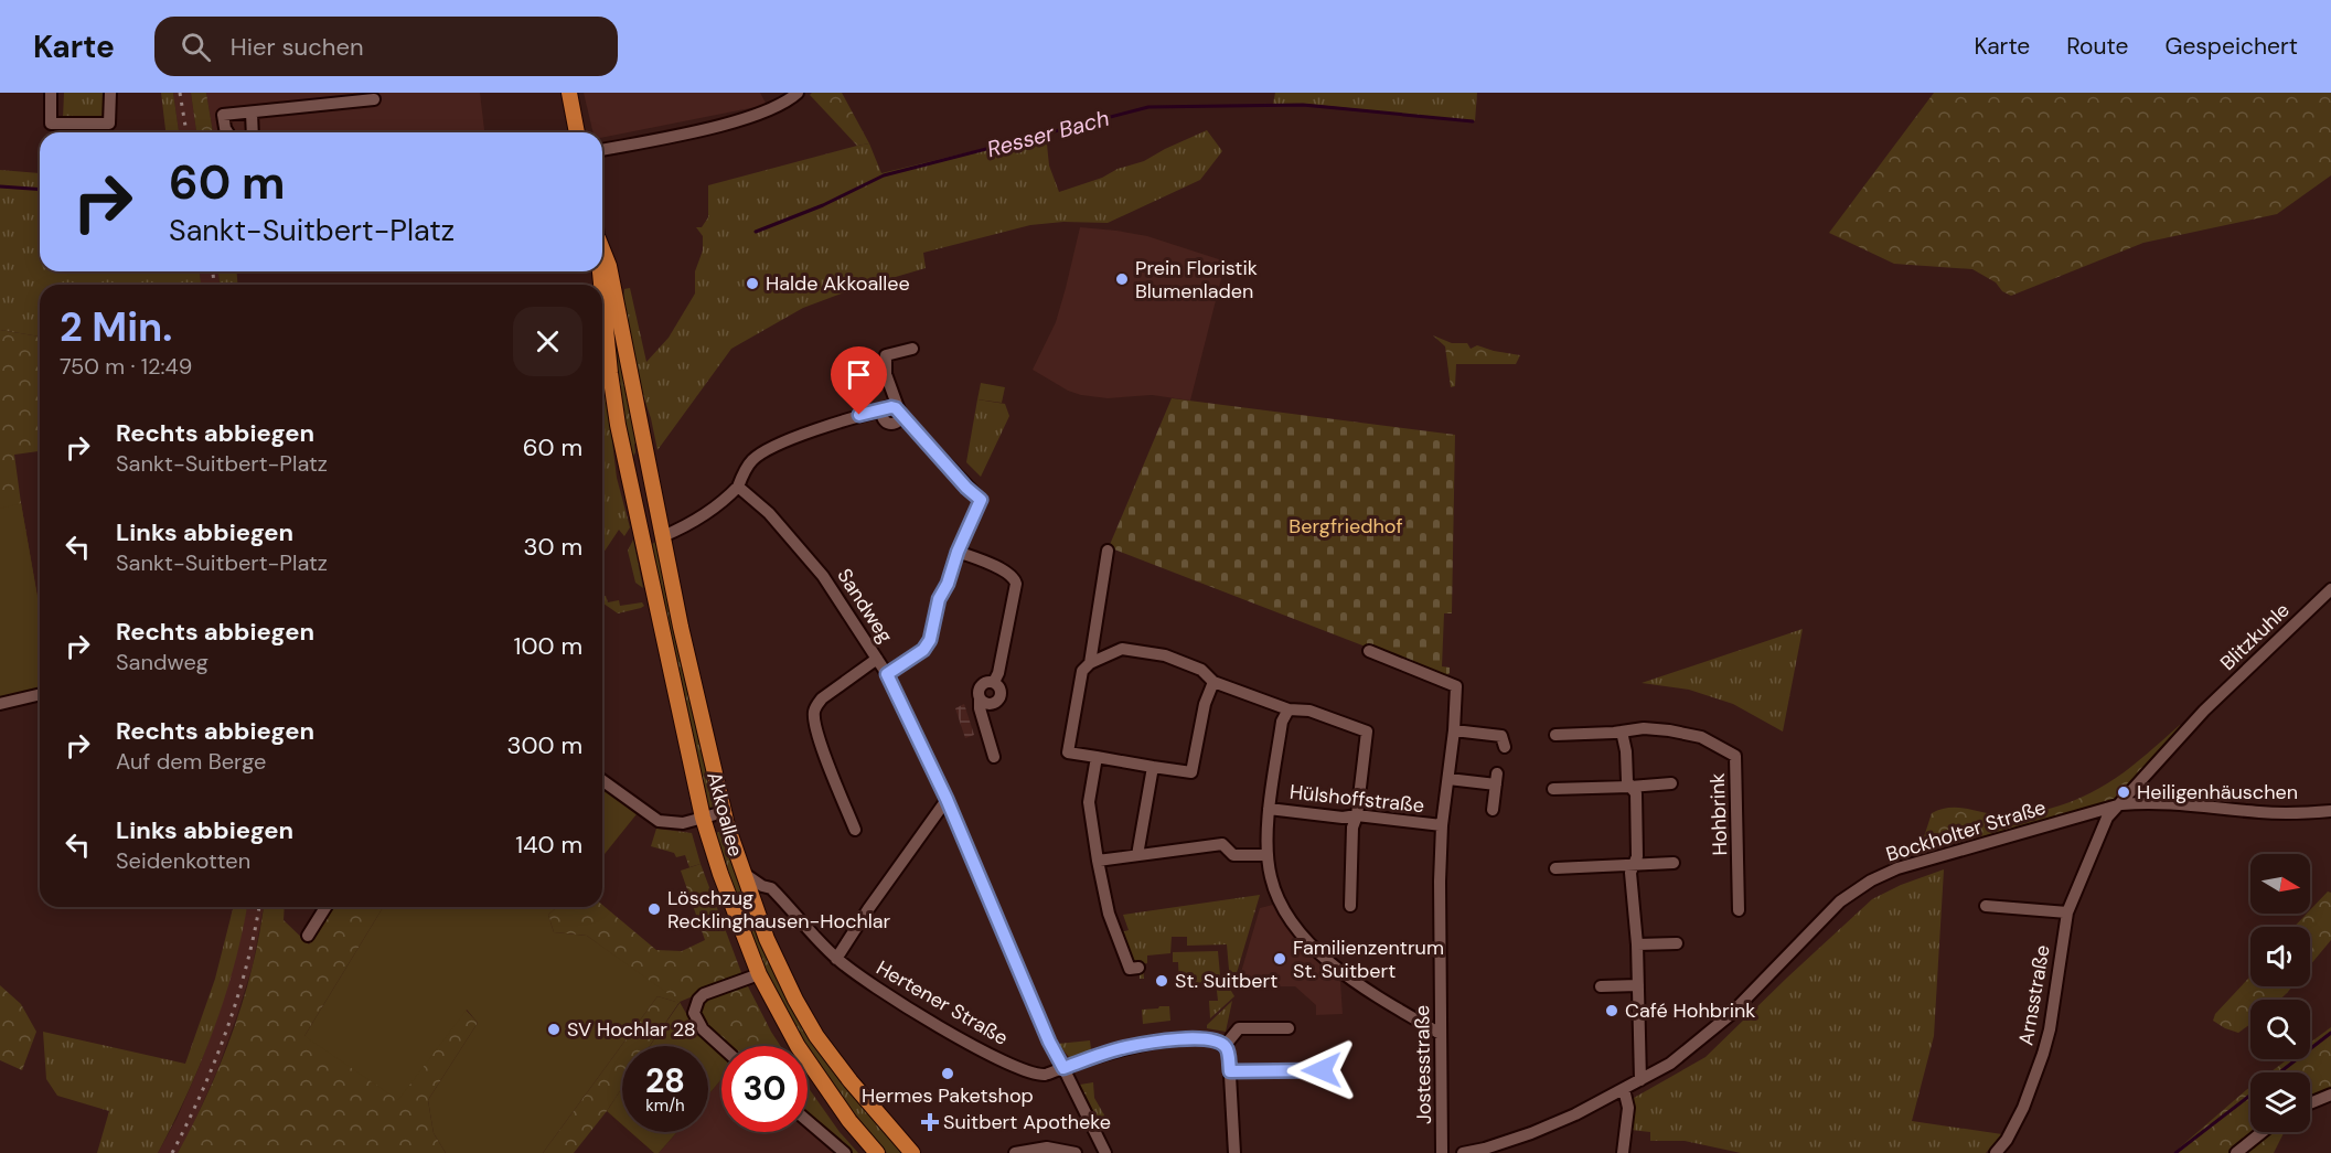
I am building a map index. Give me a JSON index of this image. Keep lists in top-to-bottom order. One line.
{"streets":{"main road":["Akkoallee"],"street":["Sandweg","Blitzkuhle","Hülshoffstraße","Hohbrink","Bockholter Straße","Arnsstraße","Hertener Straße","Jostesstraße"]},"crossings":[["Sandweg","Hertener Straße"],["Blitzkuhle","Bockholter Straße"],["Blitzkuhle","Arnsstraße"],["Hülshoffstraße","Jostesstraße"],["Akkoallee","Hertener Straße"],["Bockholter Straße","Arnsstraße"]],"water":["Resser Bach"],"parks":["Bergfriedhof"],"places":{"other":["Prein Floristik Blumenladen","Halde Akkoallee","Heiligenhäuschen","Löschzug Recklinghausen-Hochlar","Familienzentrum St. Suitbert","St. Suitbert","Café Hohbrink","SV Hochlar 28","Hermes Paketshop"],"health":["Suitbert Apotheke"]},"north":"right","page":{"header":"Karte","search":"Hier suchen","nav":["Karte","Route","Gespeichert"],"turn":["60 m","Sankt-Suitbert-Platz"],"heading":["2 Min.","750 m · 12:49"],"list":[{"name":"Rechts abbiegen","note":"Sankt-Suitbert-Platz","value":"60 m"},{"name":"Links abbiegen","note":"Sankt-Suitbert-Platz","value":"30 m"},{"name":"Rechts abbiegen","note":"Sandweg","value":"100 m"},{"name":"Rechts abbiegen","note":"Auf dem Berge","value":"300 m"},{"name":"Links abbiegen","note":"Seidenkotten","value":"140 m"}],"speed":"28 km/h","limit":"30"}}
